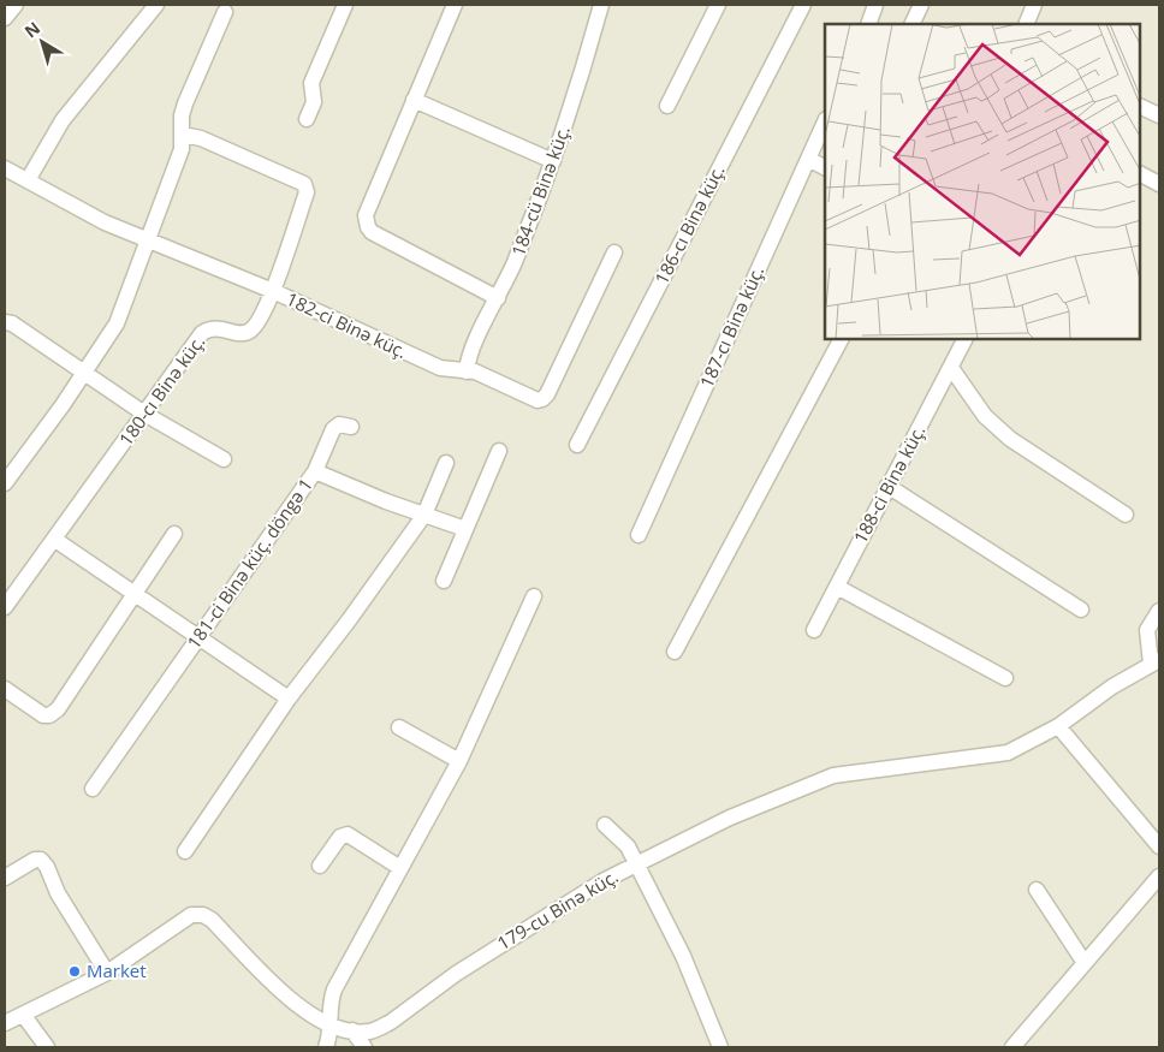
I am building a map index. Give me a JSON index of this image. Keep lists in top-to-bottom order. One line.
{"streets":{"street":["184-cü Binə küç.","186-cı Binə küç.","182-ci Binə küç.","187-cı Binə küç.","180-cı Binə küç.","188-ci Binə küç.","181-ci Binə küç. döngə 1","179-cu Binə küç."]},"crossings":[["184-cü Binə küç.","182-ci Binə küç."],["182-ci Binə küç.","180-cı Binə küç."]],"places":["Market"],"north":"top left"}
